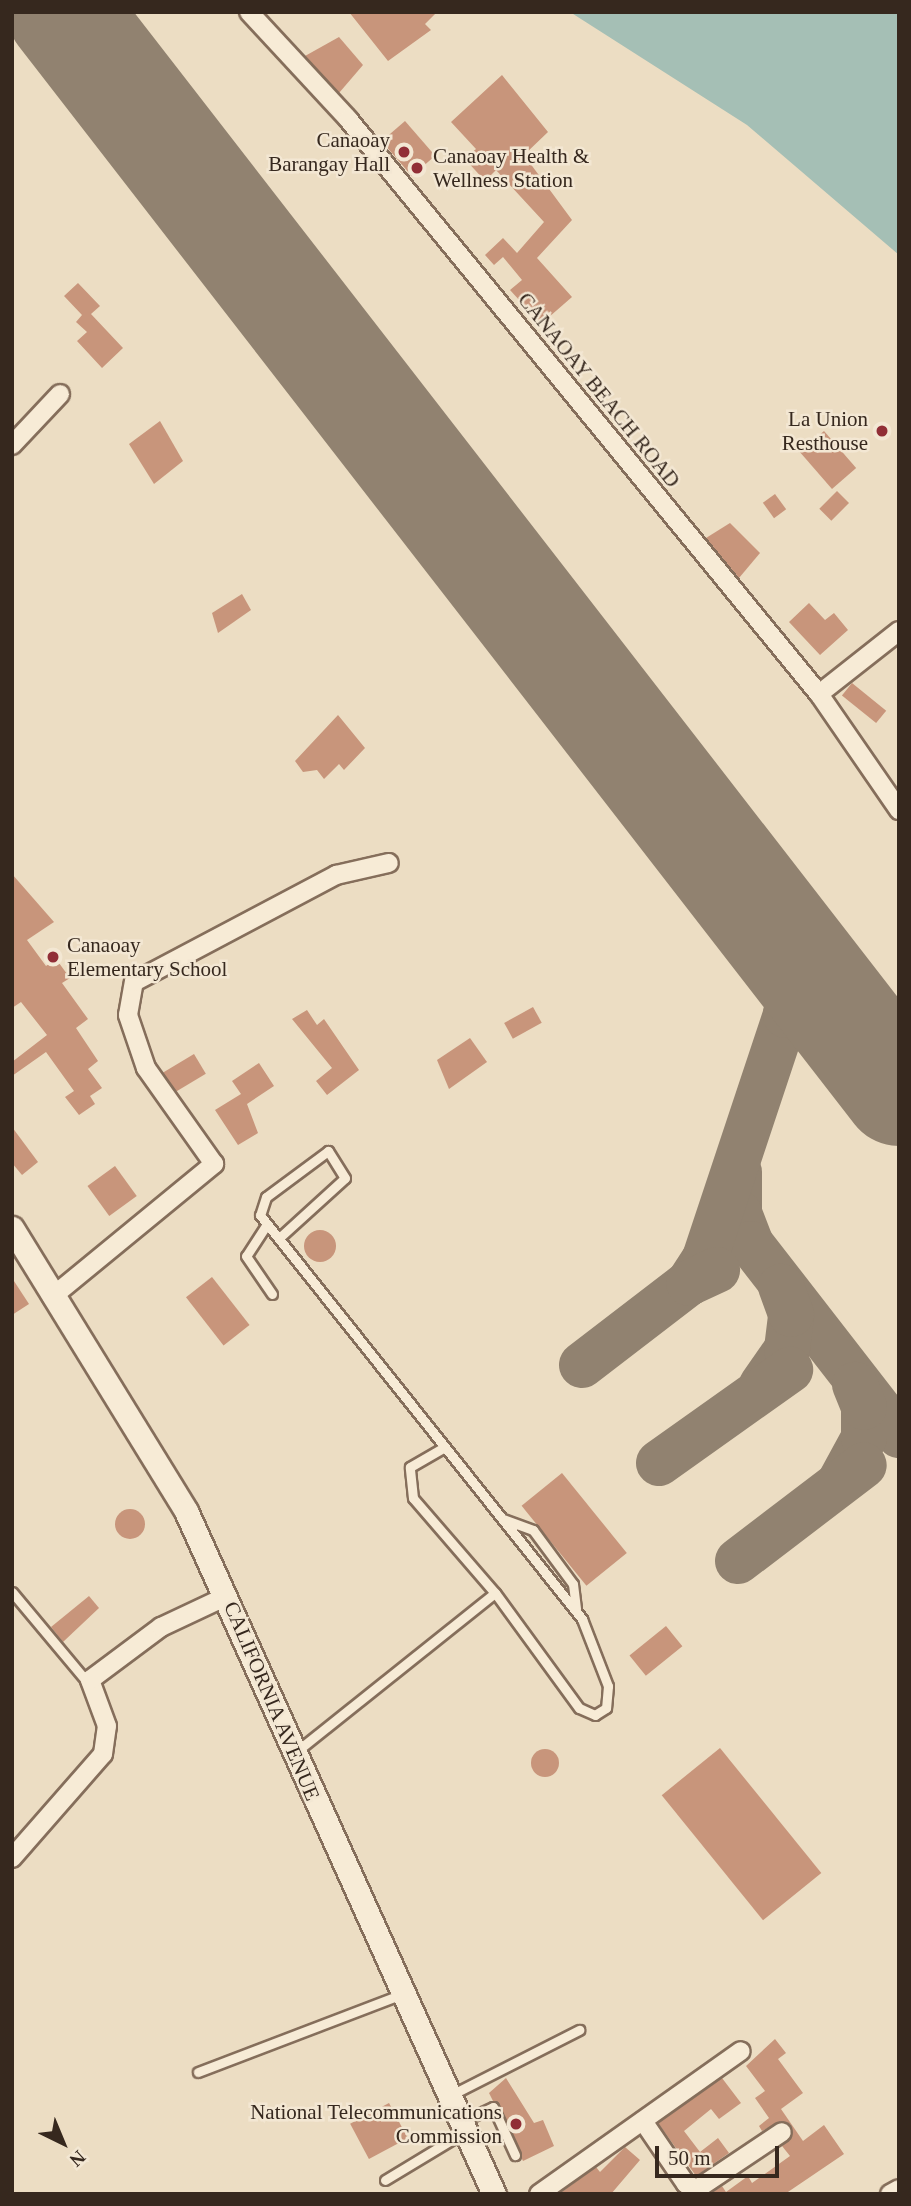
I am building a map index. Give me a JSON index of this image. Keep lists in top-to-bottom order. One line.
{"streets":{"street":["CANAOAY BEACH ROAD","CALIFORNIA AVENUE"]},"places":["Canaoay Barangay Hall","Canaoay Health & Wellness Station","La Union Resthouse","Canaoay Elementary School","National Telecommunications Commission"],"scale_bar":"50 m","north":"bottom right"}
